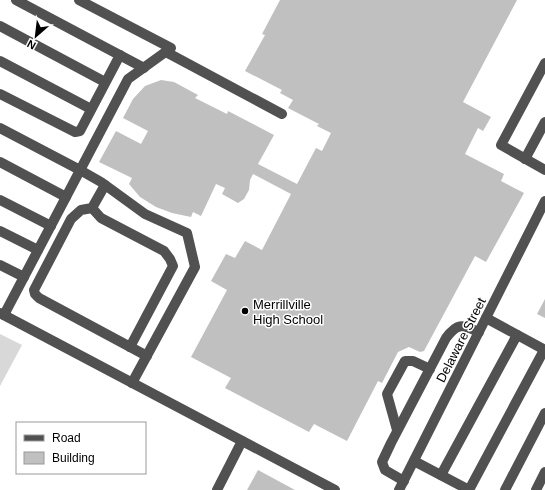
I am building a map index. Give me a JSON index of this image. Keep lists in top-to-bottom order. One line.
{"streets":{"street":["Delaware Street"]},"places":["Merrillville High School"],"legend":["Road","Building"],"north":"bottom left"}
